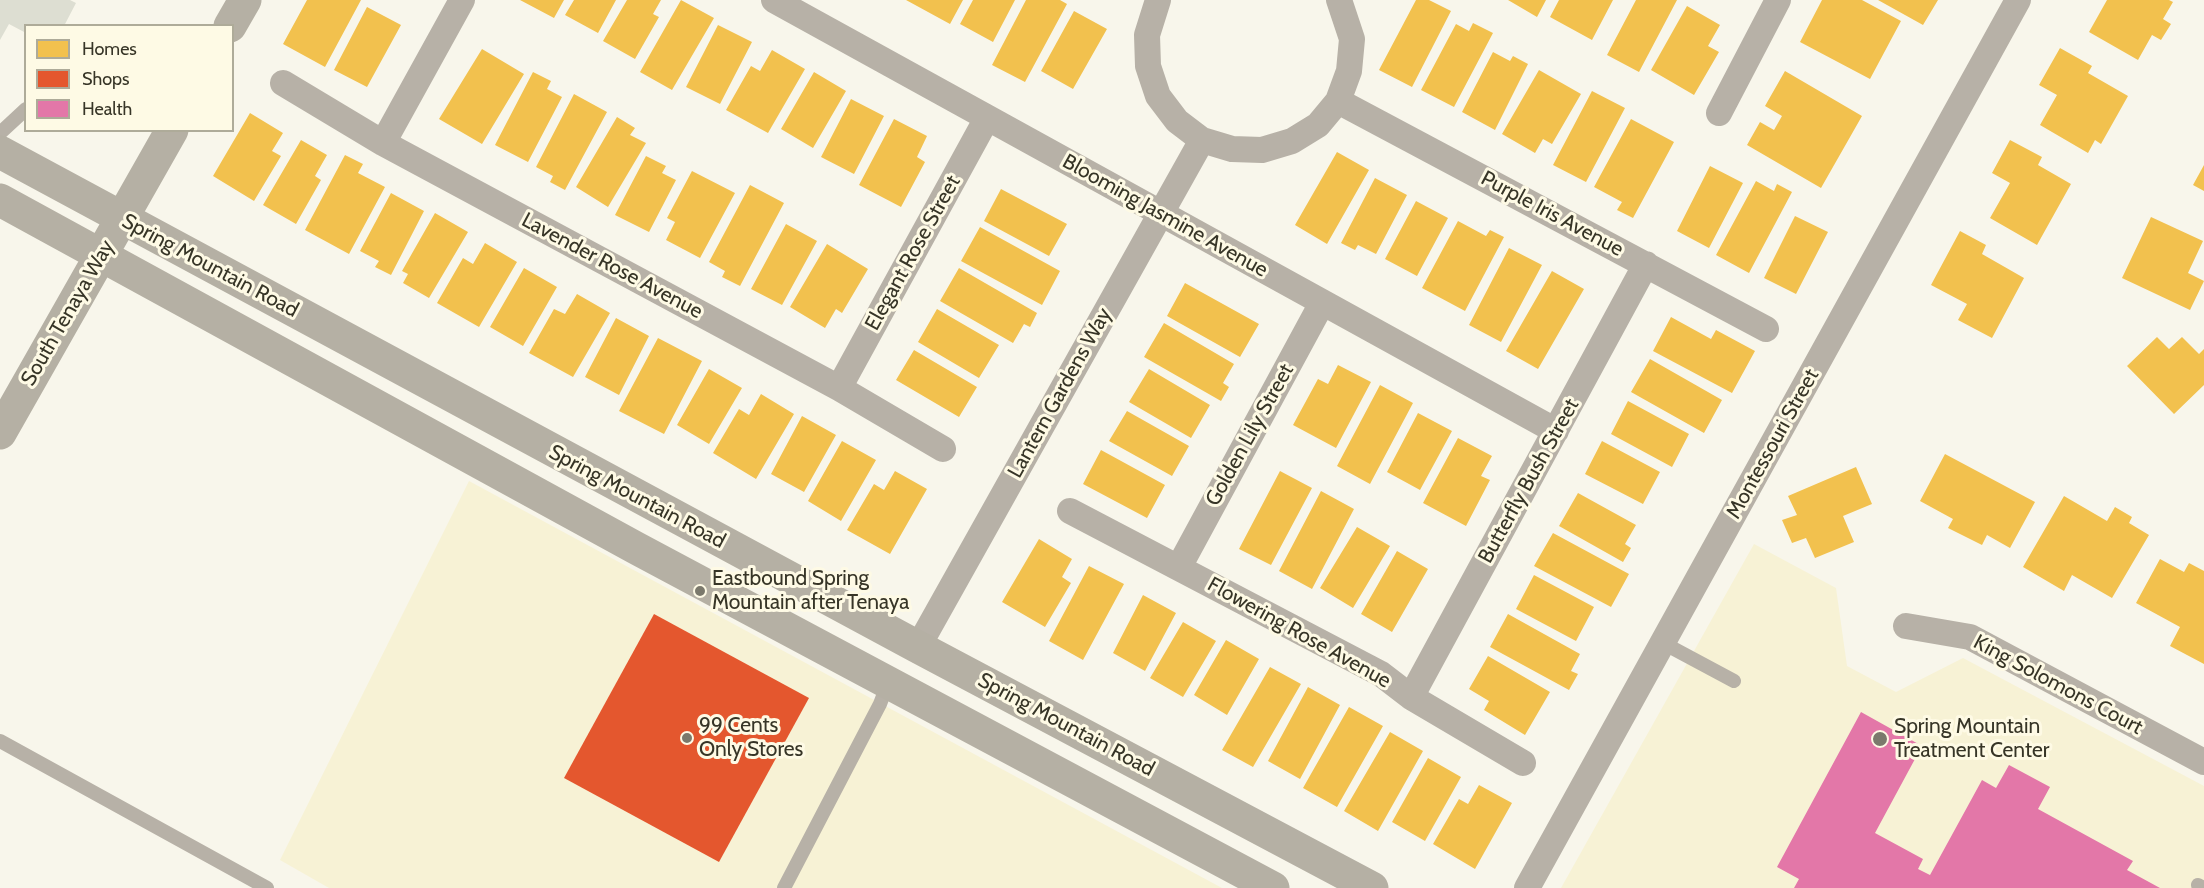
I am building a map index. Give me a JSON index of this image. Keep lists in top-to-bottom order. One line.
{"streets":{"main road":["Spring Mountain Road","South Tenaya Way"],"street":["Purple Iris Avenue","Blooming Jasmine Avenue","Elegant Rose Street","Lavender Rose Avenue","Lantern Gardens Way","Golden Lily Street","Montessouri Street","Butterfly Bush Street","Flowering Rose Avenue","King Solomons Court"]},"crossings":[["Purple Iris Avenue","Butterfly Bush Street"],["Blooming Jasmine Avenue","Elegant Rose Street"],["Blooming Jasmine Avenue","Lantern Gardens Way"],["Blooming Jasmine Avenue","Golden Lily Street"],["Blooming Jasmine Avenue","Butterfly Bush Street"],["Elegant Rose Street","Lavender Rose Avenue"],["Spring Mountain Road","South Tenaya Way"],["Spring Mountain Road","Lantern Gardens Way"],["Golden Lily Street","Flowering Rose Avenue"],["Butterfly Bush Street","Flowering Rose Avenue"]],"places":["Eastbound Spring Mountain after Tenaya","99 Cents Only Stores","Spring Mountain Treatment Center"],"legend":["Homes","Shops","Health"]}
